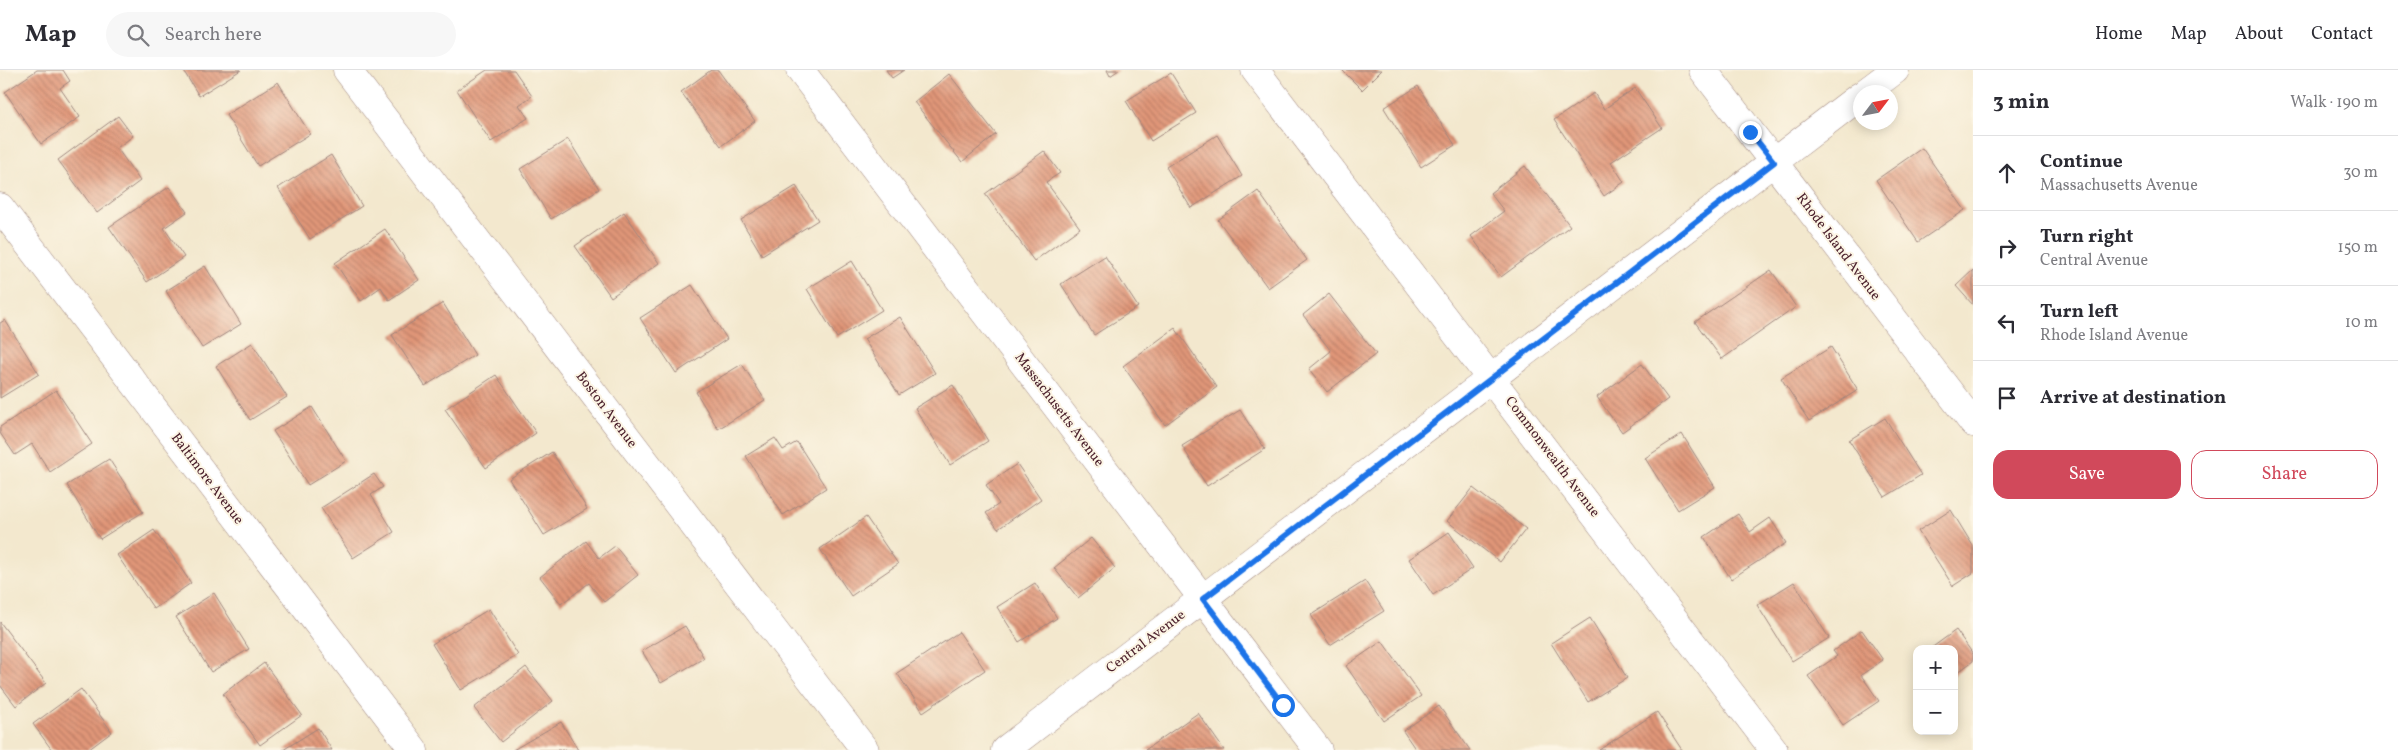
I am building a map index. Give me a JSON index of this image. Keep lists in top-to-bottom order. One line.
{"streets":{"street":["Rhode Island Avenue","Boston Avenue","Massachusetts Avenue","Commonwealth Avenue","Baltimore Avenue","Central Avenue"]},"crossings":[["Rhode Island Avenue","Central Avenue"],["Massachusetts Avenue","Central Avenue"],["Commonwealth Avenue","Central Avenue"]],"north":"top right","page":{"header":"Map","search":"Search here","nav":["Home","Map","About","Contact"],"heading":["3 min","Walk · 190 m"],"list":[["Continue","Massachusetts Avenue","30 m"],["Turn right","Central Avenue","150 m"],["Turn left","Rhode Island Avenue","10 m"],"Arrive at destination"],"buttons":["Save","Share"],"map_buttons":["+","−"]}}
